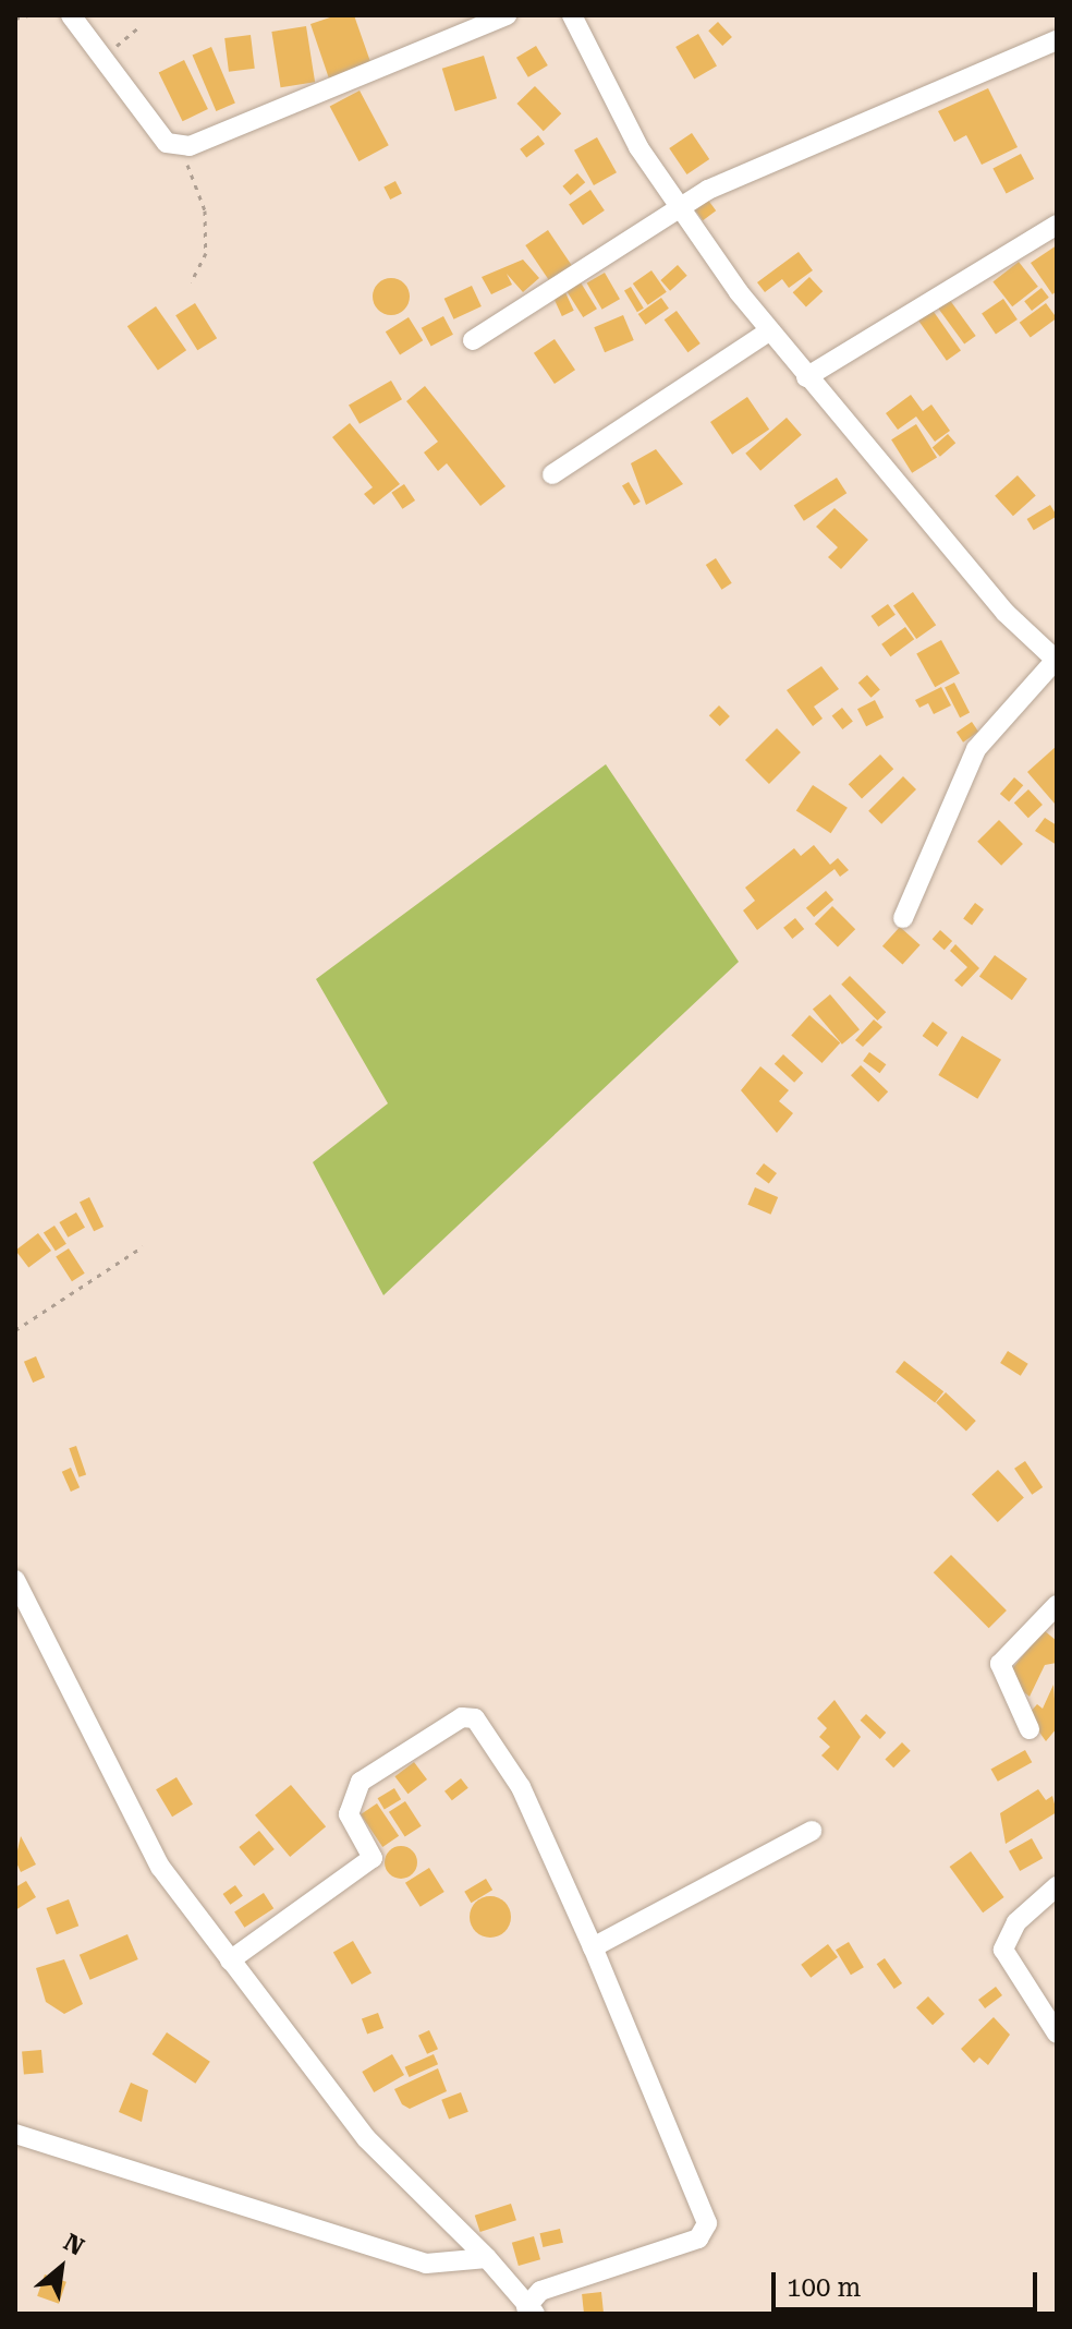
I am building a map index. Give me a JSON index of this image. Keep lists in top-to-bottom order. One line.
{"scale_bar":"100 m","north":"top right"}
